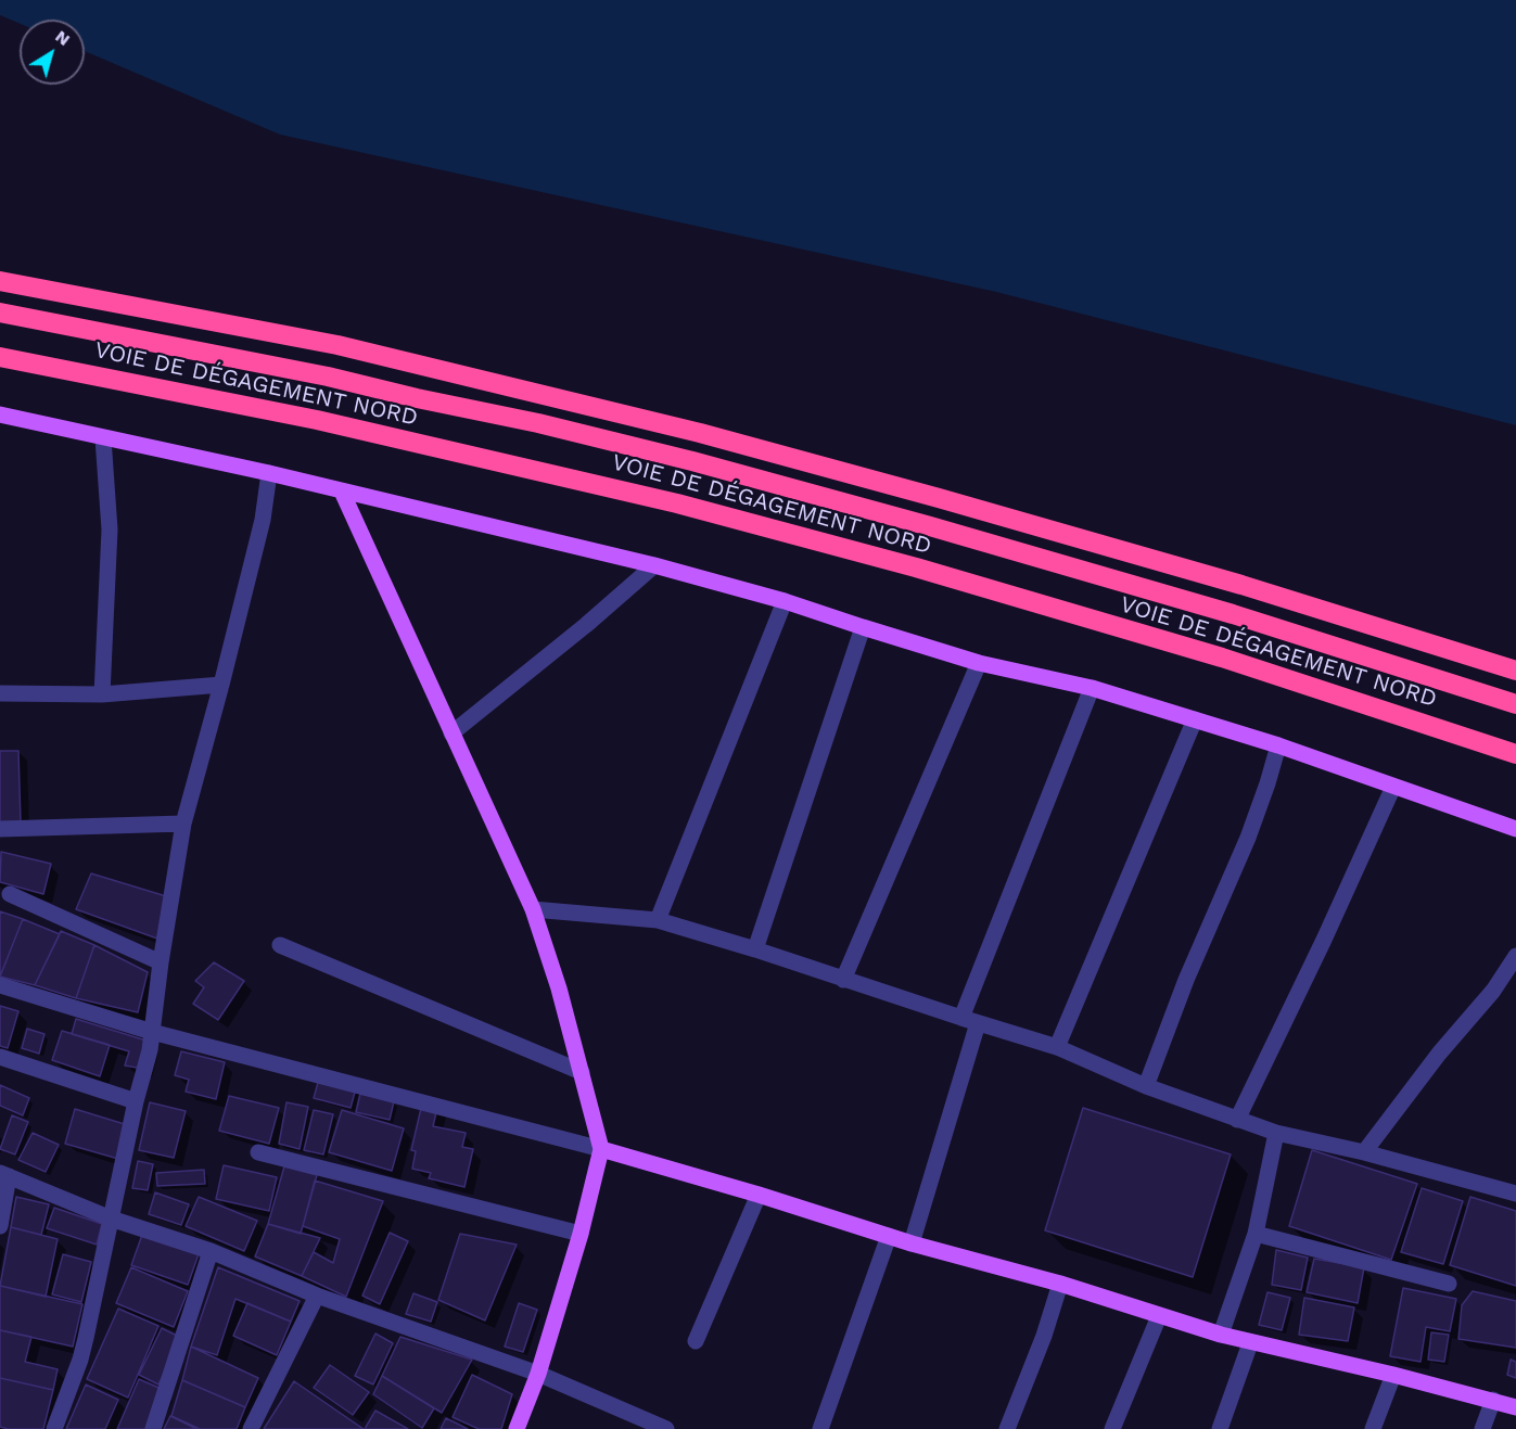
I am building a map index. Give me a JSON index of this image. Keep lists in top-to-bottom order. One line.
{"streets":{"highway":["VOIE DE DÉGAGEMENT NORD"]},"north":"top right"}
